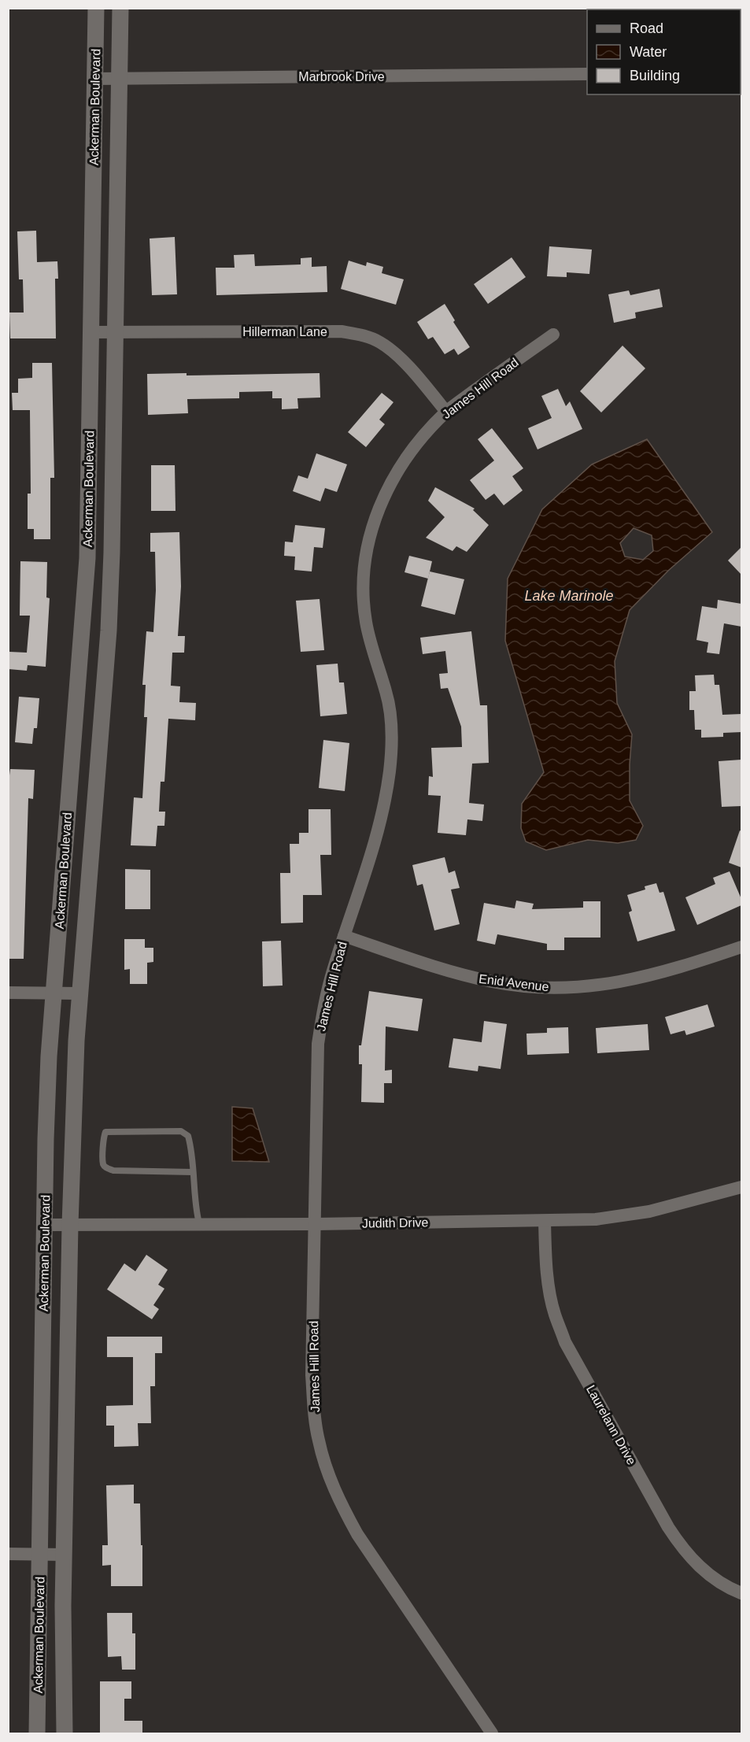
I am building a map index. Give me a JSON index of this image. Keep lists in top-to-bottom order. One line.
{"streets":{"street":["Marbrook Drive","Ackerman Boulevard","Hillerman Lane","James Hill Road","Enid Avenue","Judith Drive","Laurelann Drive"]},"crossings":[["Marbrook Drive","Ackerman Boulevard"],["Ackerman Boulevard","Hillerman Lane"],["Ackerman Boulevard","Judith Drive"],["Hillerman Lane","James Hill Road"],["James Hill Road","Enid Avenue"],["James Hill Road","Judith Drive"],["Judith Drive","Laurelann Drive"]],"water":["Lake Marinole"],"legend":["Road","Water","Building"]}
